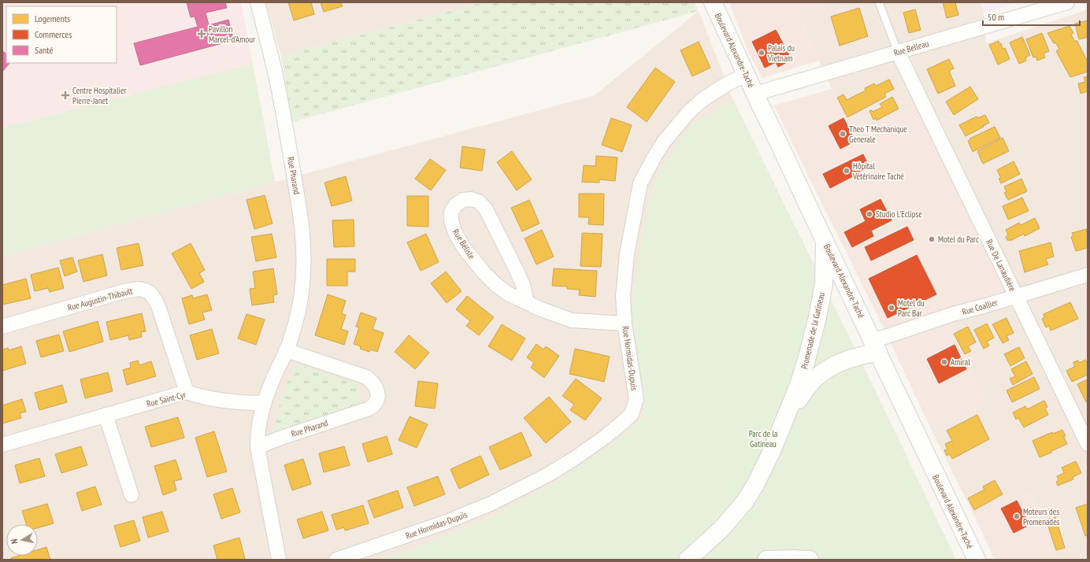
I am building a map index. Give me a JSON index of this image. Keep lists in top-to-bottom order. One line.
{"streets":{"main road":["Boulevard Alexandre-Taché","Promenade de la Gatineau"],"street":["Rue Belleau","Rue Pharand","Rue Bélisle","Rue De Lanaudière","Rue Augustin-Thibault","Rue Coallier","Rue Hormidas-Dupuis","Rue Saint-Cyr"]},"crossings":[["Rue Belleau","Boulevard Alexandre-Taché"],["Rue Belleau","Rue De Lanaudière"],["Boulevard Alexandre-Taché","Rue Coallier"],["Boulevard Alexandre-Taché","Promenade de la Gatineau"],["Boulevard Alexandre-Taché","Rue Hormidas-Dupuis"],["Rue Pharand","Rue Saint-Cyr"],["Rue Bélisle","Rue Hormidas-Dupuis"],["Rue De Lanaudière","Rue Coallier"],["Rue Augustin-Thibault","Rue Saint-Cyr"],["Rue Coallier","Promenade de la Gatineau"]],"parks":["Parc de la Gatineau"],"places":{"health":["Pavillon Marcel-d'Amour","Centre Hospitalier Pierre-Janet"],"other":["Palais du Vietnam","Theo T Mechanique Generale","Hôpital Vétérinaire Taché","Studio L'Eclipse","Motel du Parc","Motel du Parc Bar","Amiral","Moteurs des Promenades"]},"legend":["Logements","Commerces","Santé"],"scale_bar":"50 m","north":"left"}
